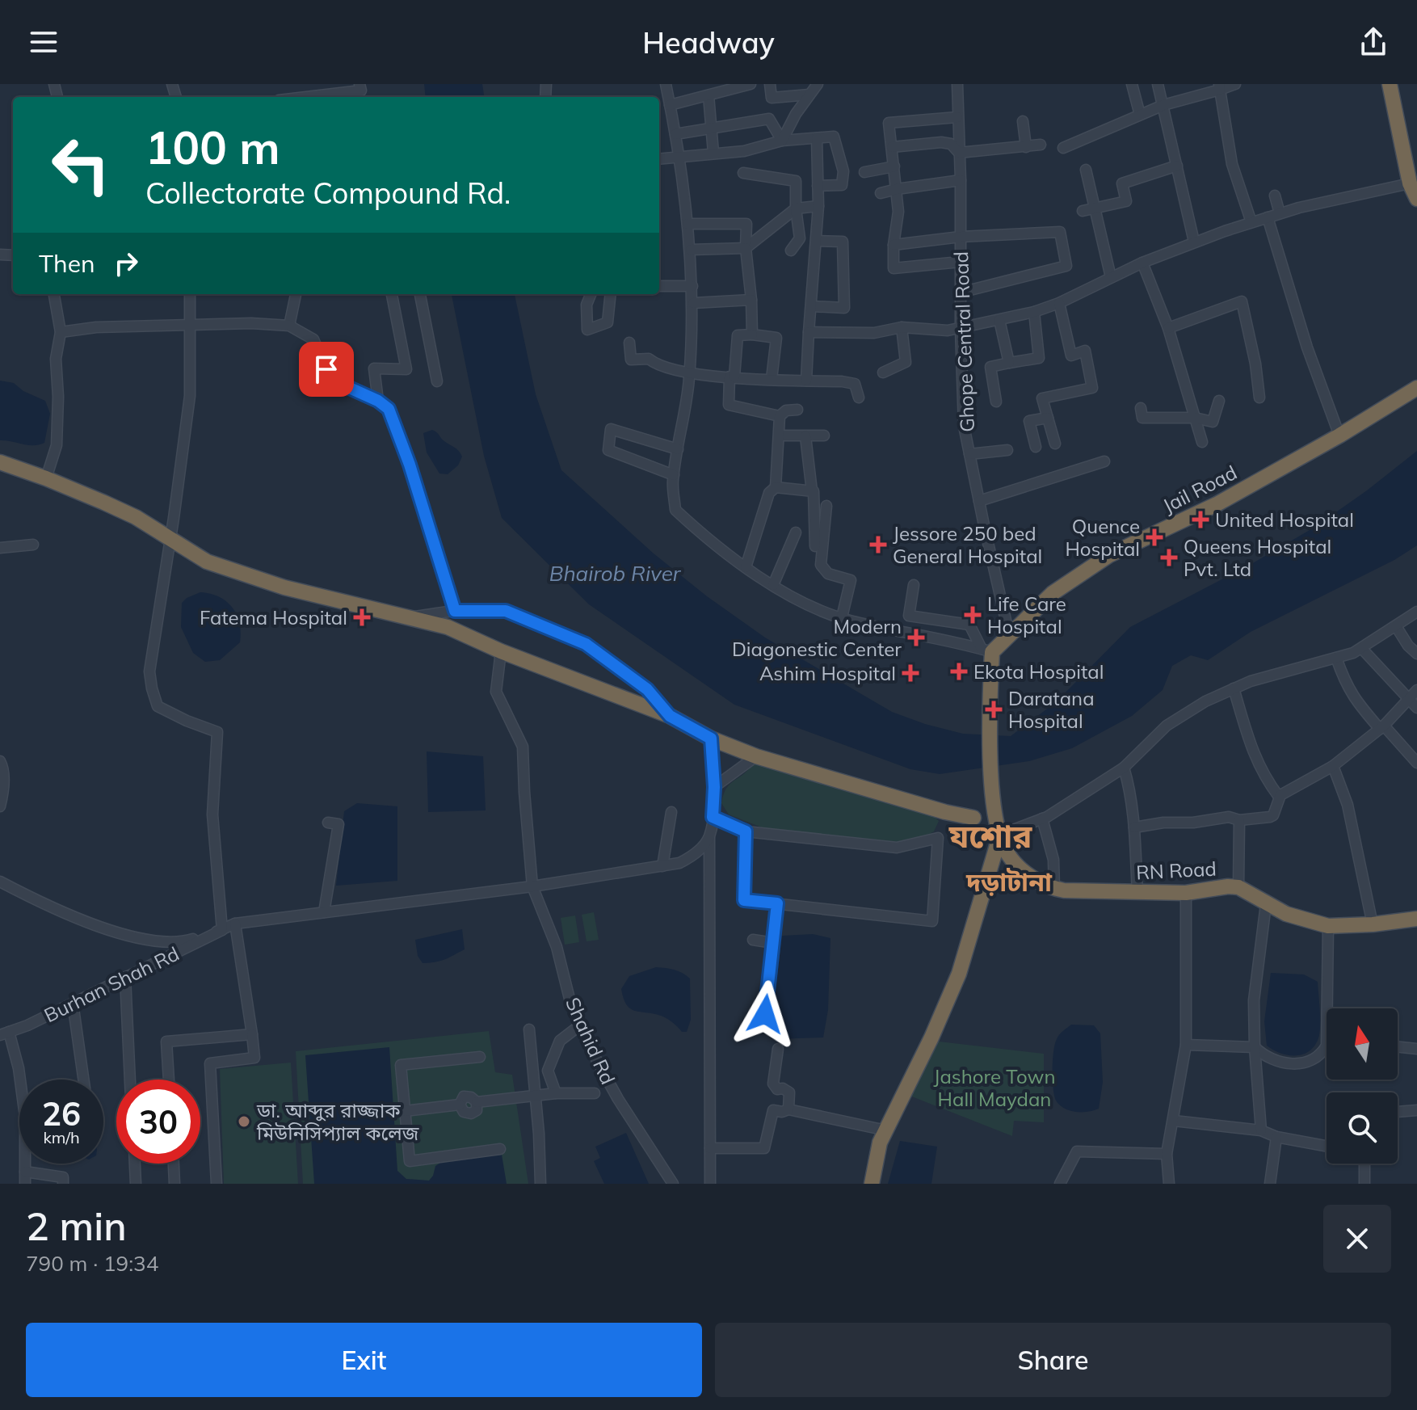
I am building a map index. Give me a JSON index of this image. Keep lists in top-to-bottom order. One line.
{"streets":{"highway":["Jail Road","RN Road"],"street":["Ghope Central Road","Burhan Shah Rd","Shahid Rd"]},"crossings":[["Ghope Central Road","Jail Road"]],"districts":["যশোর","দড়াটানা"],"water":["Bhairob River"],"parks":["Jashore Town Hall Maydan"],"places":{"health":["United Hospital","Quence Hospital","Jessore 250 bed General Hospital","Queens Hospital Pvt. Ltd","Life Care Hospital","Fatema Hospital","Modern Diagonestic Center","Ekota Hospital","Ashim Hospital","Daratana Hospital"],"other":["ডা. আব্দুর রাজ্জাক মিউনিসিপ্যাল কলেজ"]},"north":"top","page":{"header":"Headway","turn":["100 m","Collectorate Compound Rd."],"then":"Then","speed":"26 km/h","limit":"30","heading":["2 min","790 m · 19:34"],"buttons":["Exit","Share"]}}
